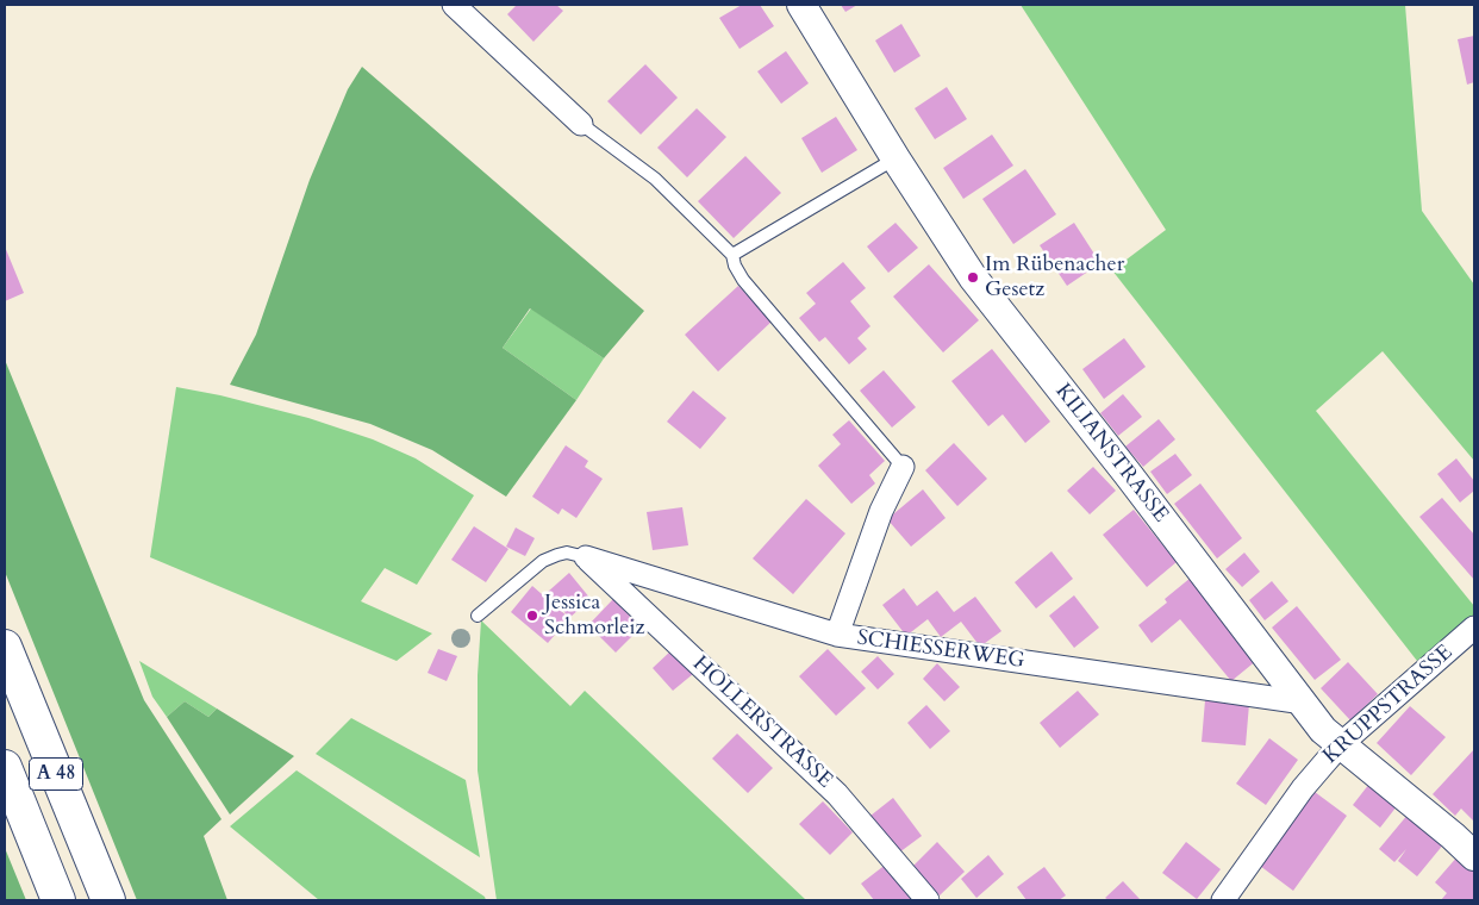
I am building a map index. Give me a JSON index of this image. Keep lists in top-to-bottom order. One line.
{"streets":{"highway":["A 48"],"street":["KILIANSTRASSE","SCHIESSERWEG","KRUPPSTRASSE","HOLLERSTRASSE"]},"crossings":[["KILIANSTRASSE","SCHIESSERWEG"],["KILIANSTRASSE","KRUPPSTRASSE"],["SCHIESSERWEG","HOLLERSTRASSE"]],"places":["Im Rübenacher Gesetz","Jessica Schmorleiz"]}
